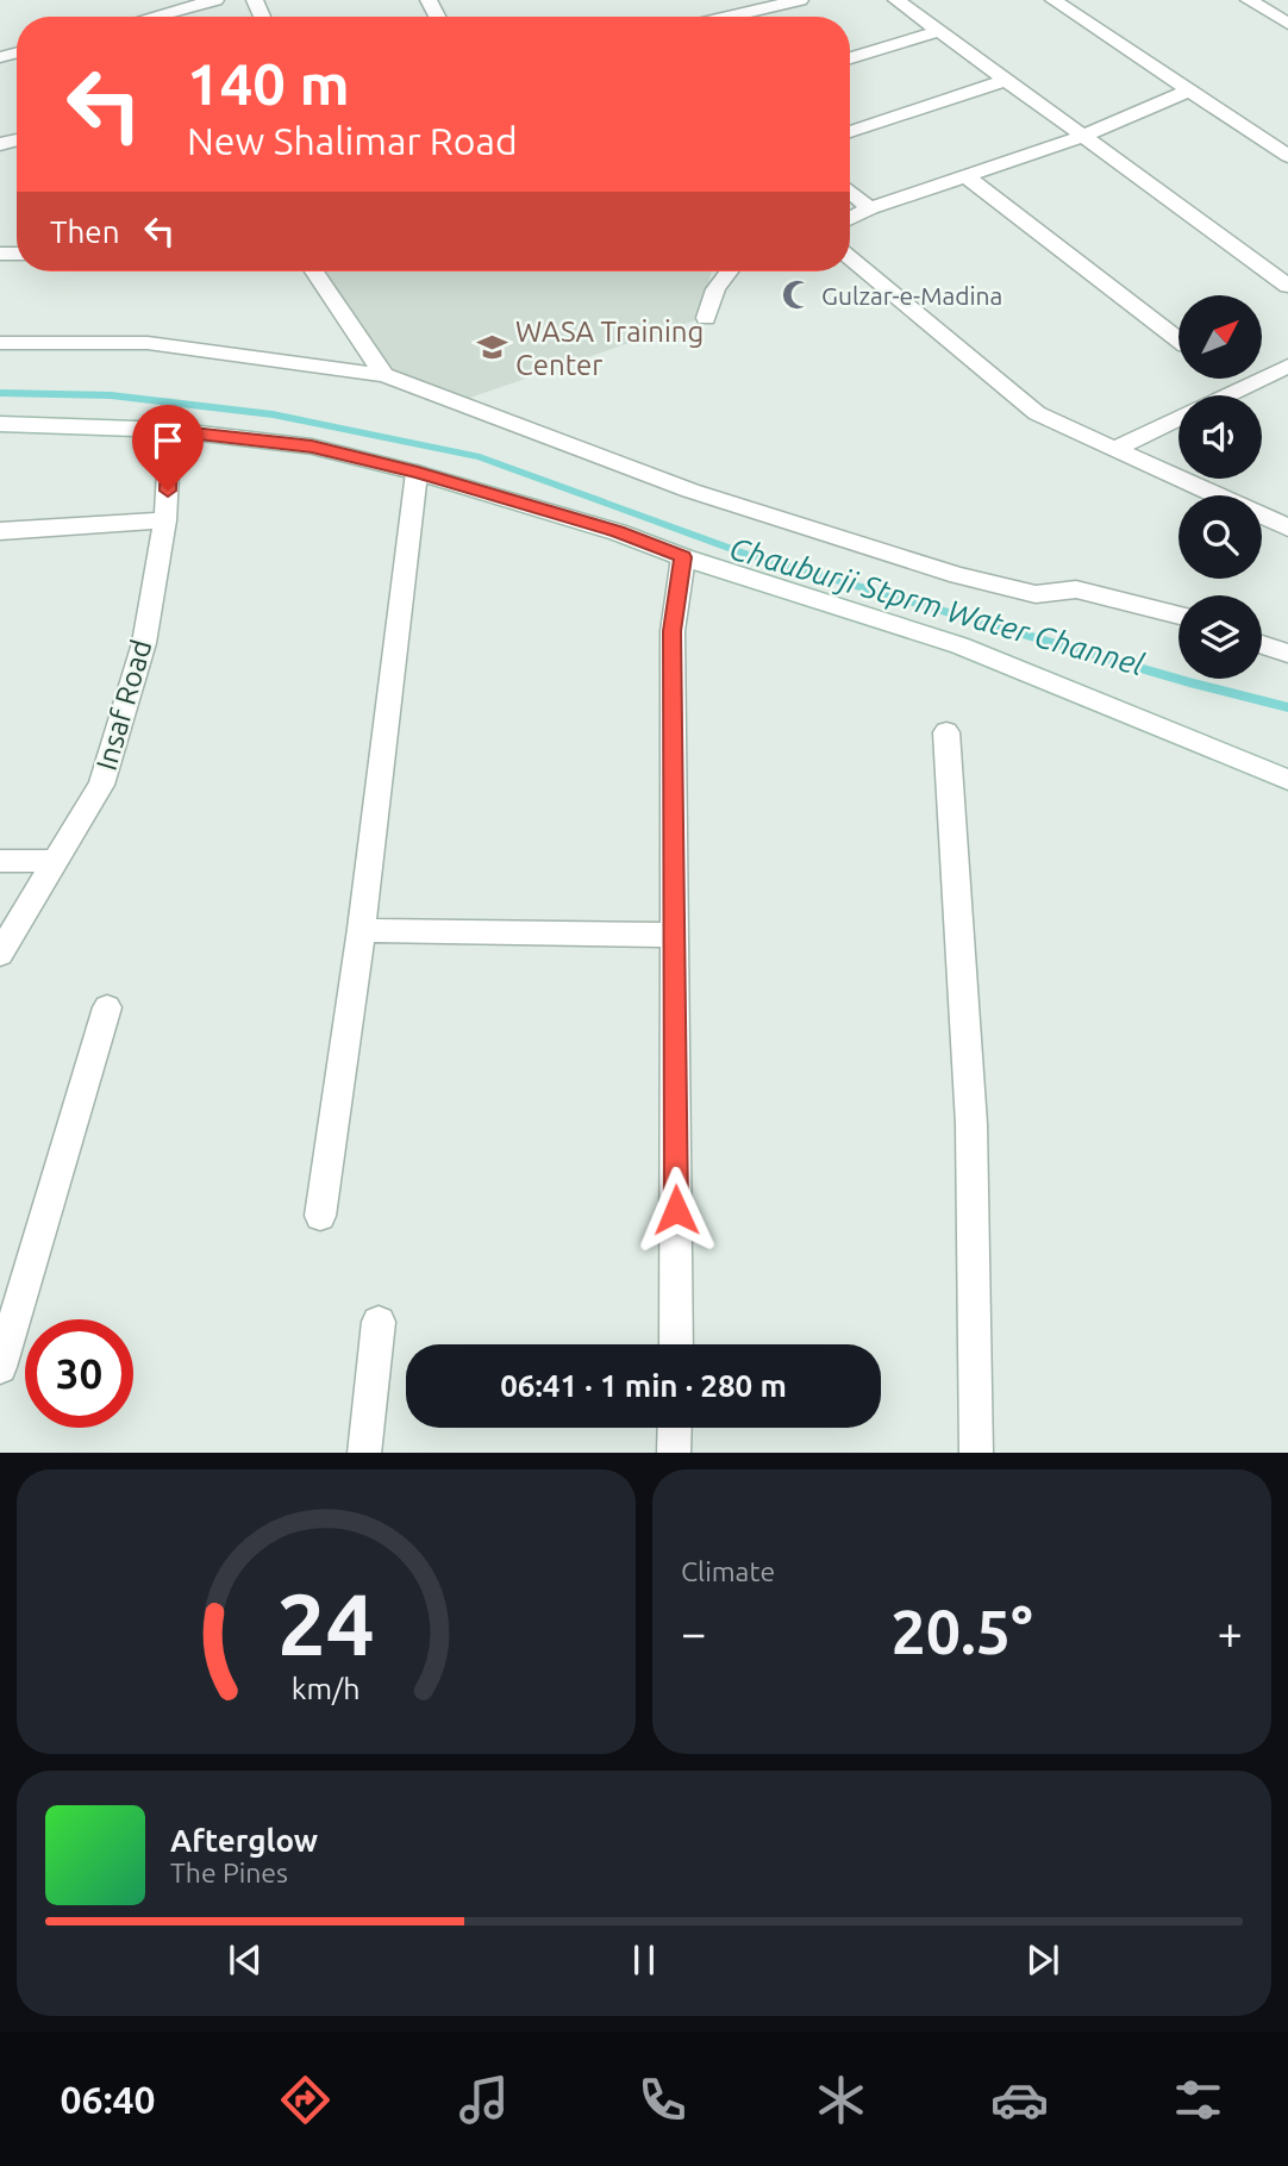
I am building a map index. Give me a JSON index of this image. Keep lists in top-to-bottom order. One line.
{"streets":{"street":["Insaf Road"]},"water":["Chauburji Stprm Water Channel"],"places":{"mosque":["Gulzar-e-Madina"],"school or university":["WASA Training Center"]},"north":"top right","page":{"turn":["140 m","New Shalimar Road"],"then":"Then","limit":"30","trip":"06:41 · 1 min · 280 m","tile":"Climate","heat":["−","20.5°","+"],"song":["Afterglow","The Pines"],"tabs":"06:40","gauge":["24","km/h"]}}
